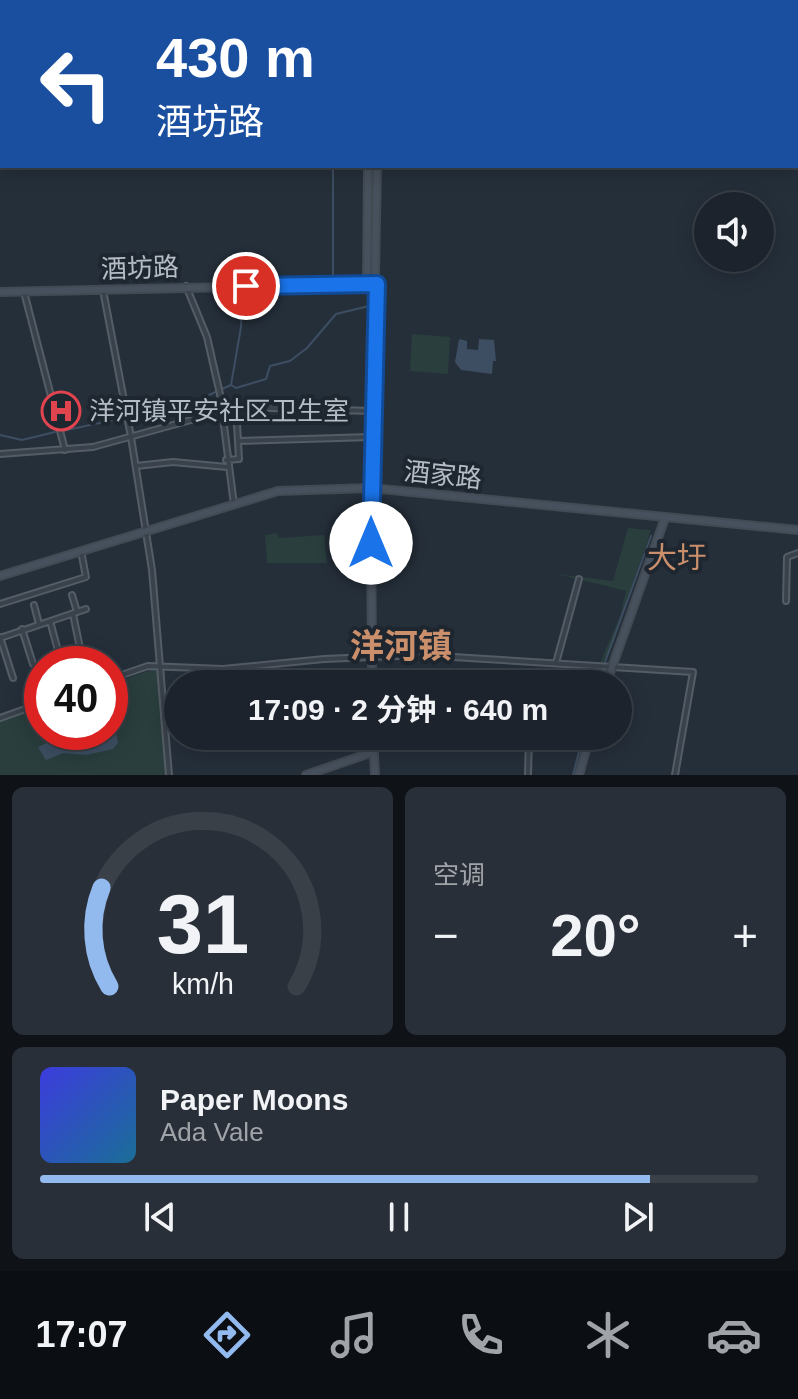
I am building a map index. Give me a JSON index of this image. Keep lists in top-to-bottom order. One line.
{"streets":{"street":["酒坊路","酒家路"]},"districts":["大圩","洋河镇"],"places":{"hospital":["洋河镇平安社区卫生室"]},"page":{"turn":["430 m","酒坊路"],"limit":"40","trip":"17:09 · 2 分钟 · 640 m","tile":"空调","heat":["−","20°","+"],"song":["Paper Moons","Ada Vale"],"tabs":"17:07","gauge":["31","km/h"]}}
